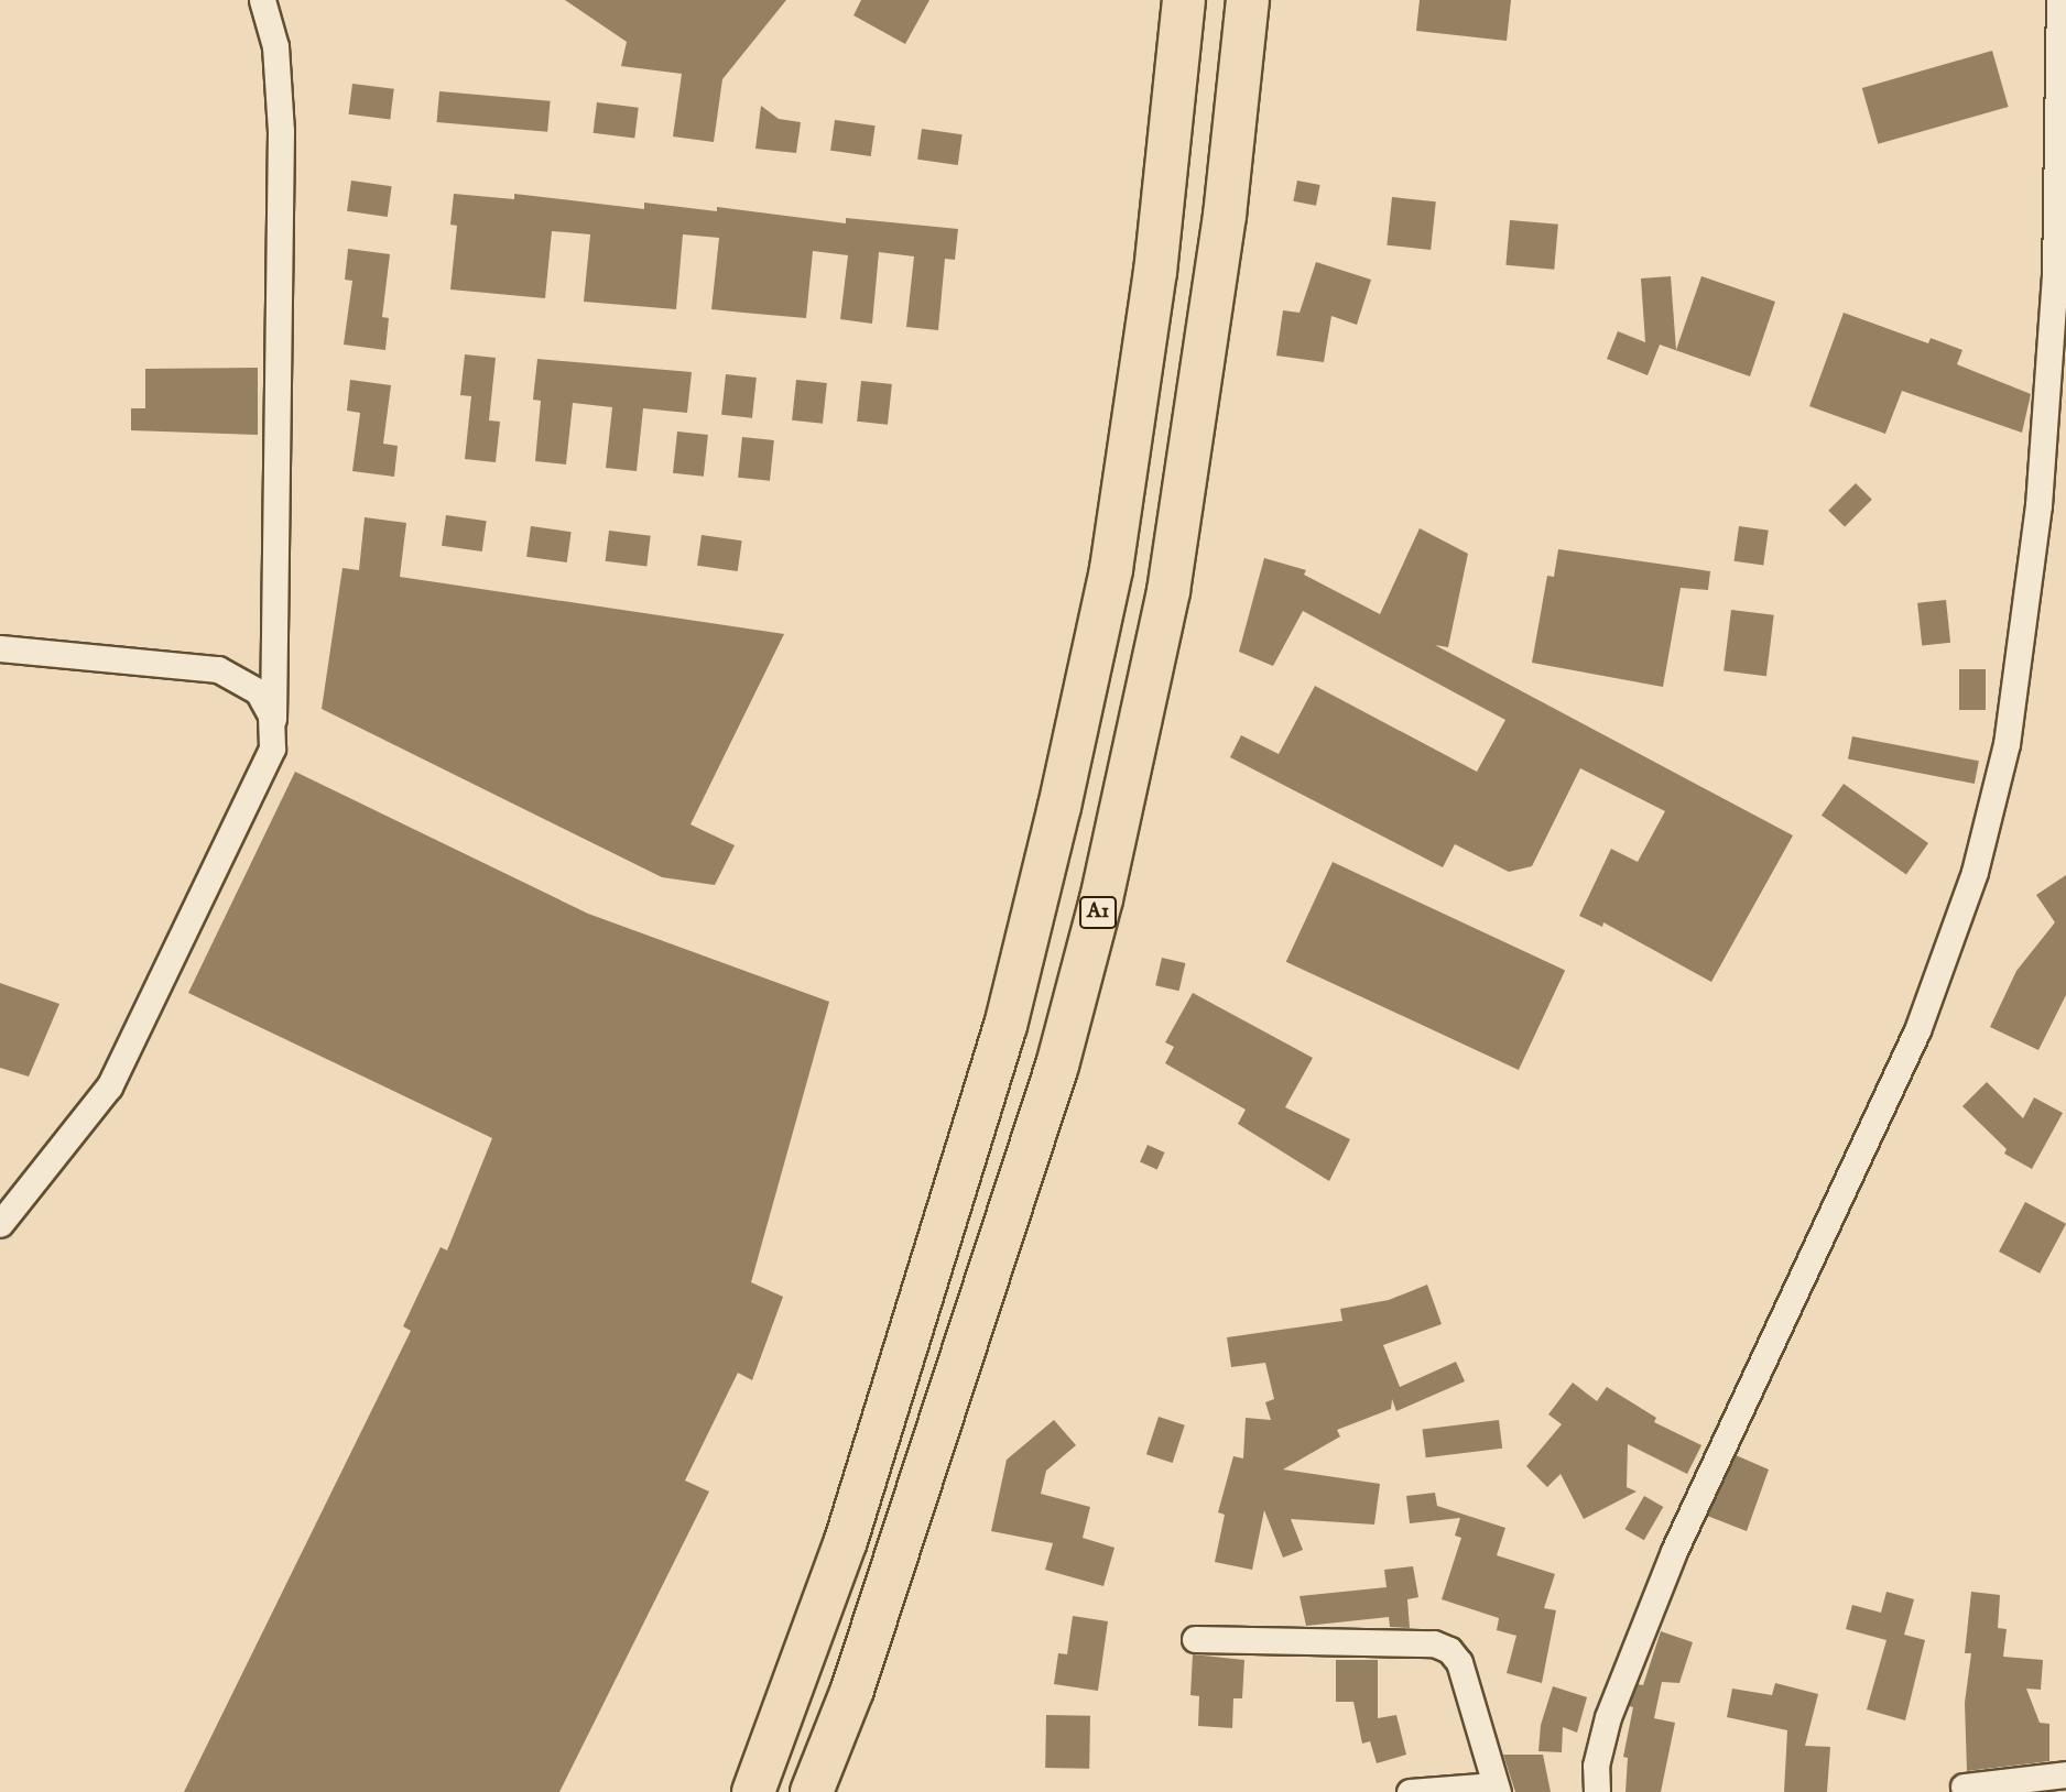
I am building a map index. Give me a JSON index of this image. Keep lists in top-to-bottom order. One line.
{"streets":{"highway":["A1"]}}
